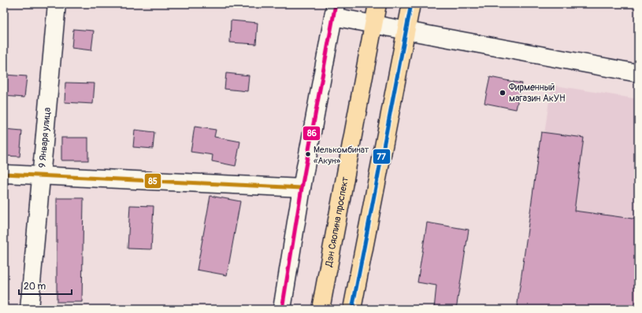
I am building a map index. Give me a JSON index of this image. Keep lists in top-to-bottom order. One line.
{"streets":{"main road":["Дэн Сяопина проспект"],"street":["9 Января улица"]},"places":["Фирменный магазин АкУН","Мелькомбинат «Акун»"],"lines":["transit line 86","transit line 77","transit line 85"],"scale_bar":"20 m"}
